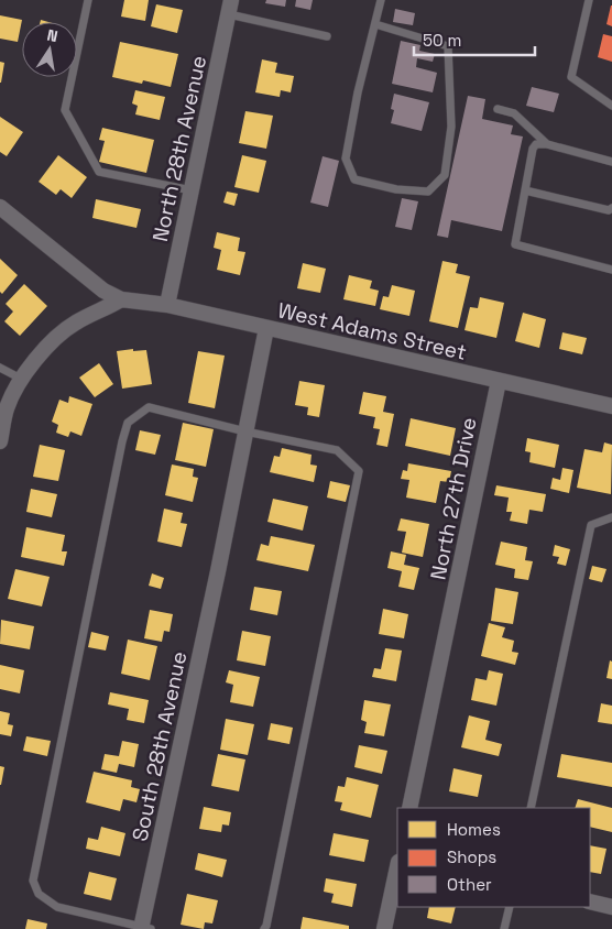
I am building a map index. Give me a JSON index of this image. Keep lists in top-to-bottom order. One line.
{"streets":{"street":["North 28th Avenue","West Adams Street","North 27th Drive","South 28th Avenue"]},"crossings":[["North 28th Avenue","West Adams Street"],["West Adams Street","North 27th Drive"]],"legend":["Homes","Shops","Other"],"scale_bar":"50 m","north":"top"}
